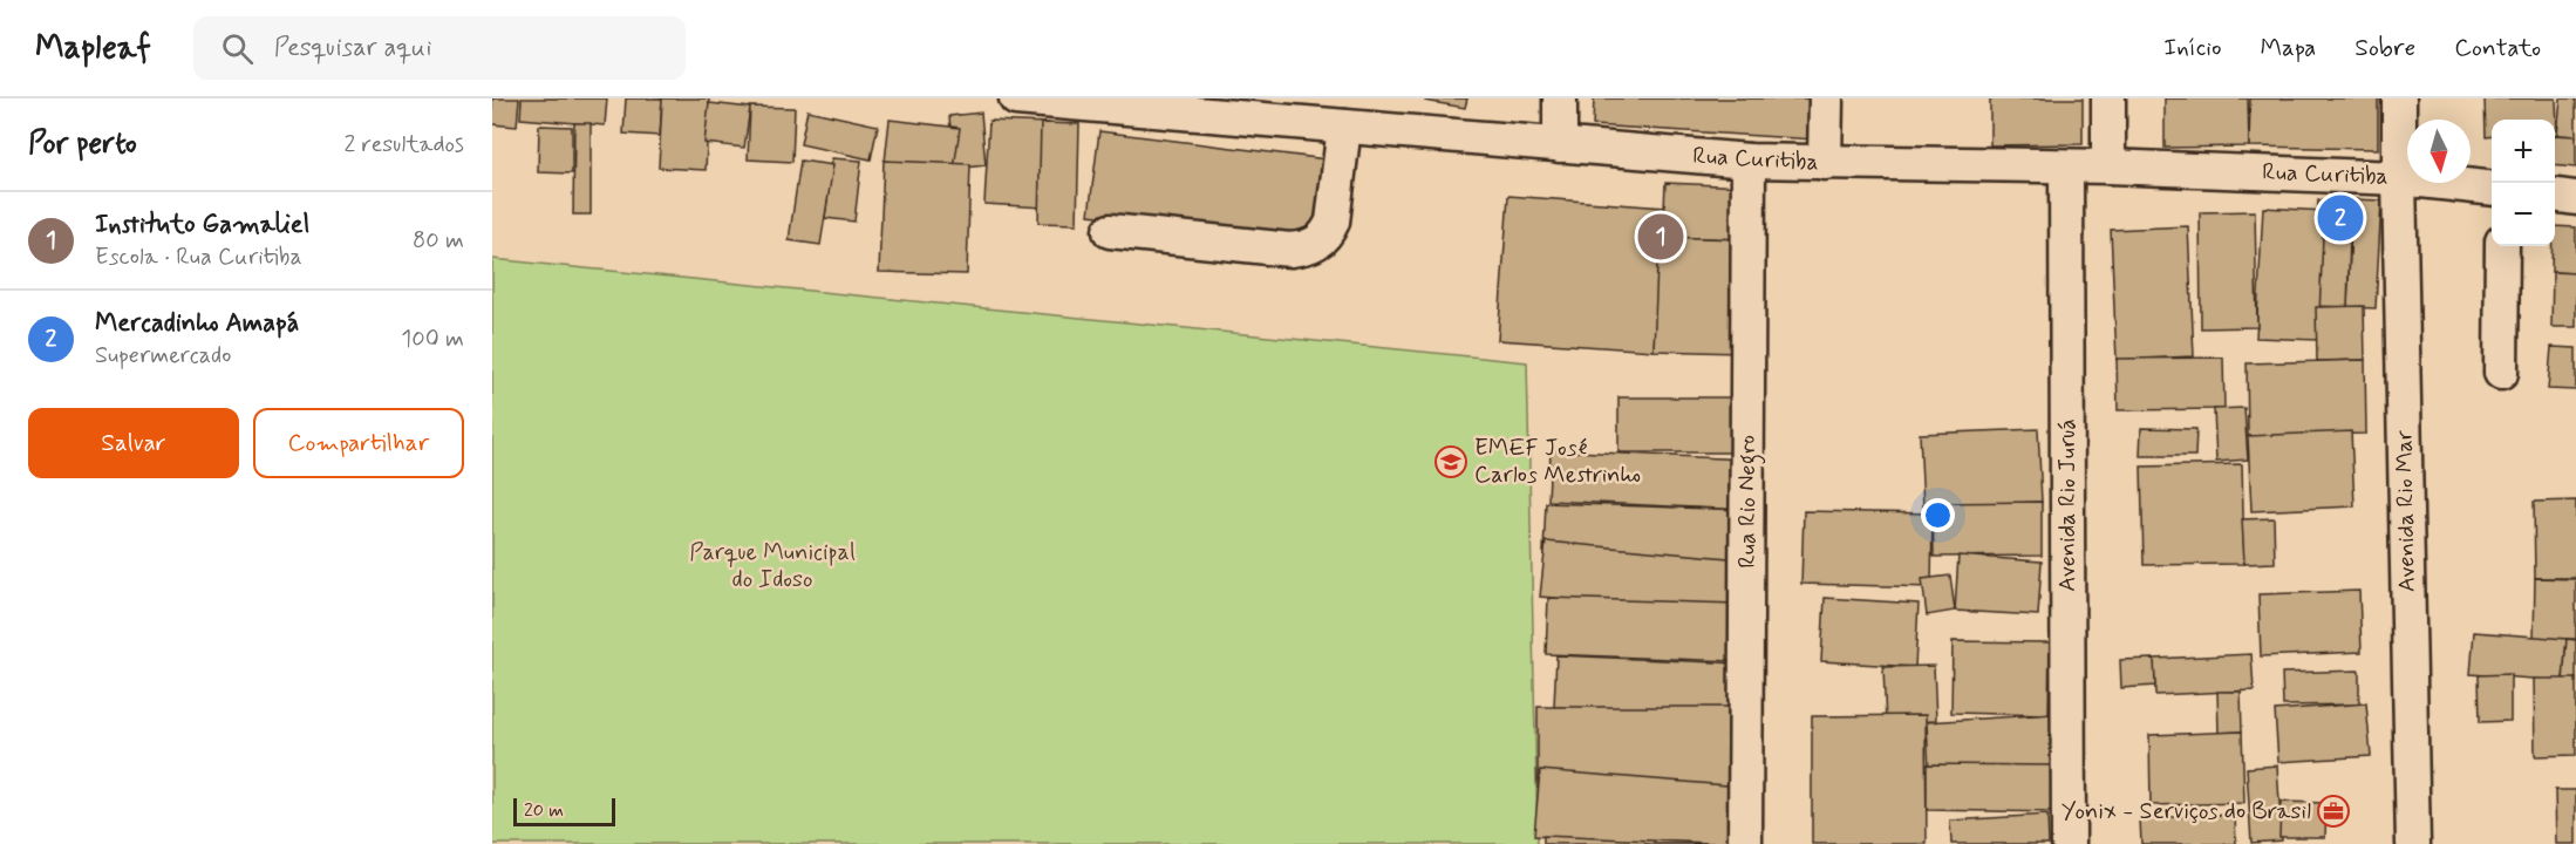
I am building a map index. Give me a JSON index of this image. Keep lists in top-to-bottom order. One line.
{"streets":{"street":["Rua Curitiba","Rua Rio Negro","Avenida Rio Juruá","Avenida Rio Mar"]},"crossings":[["Rua Curitiba","Rua Rio Negro"],["Rua Curitiba","Avenida Rio Juruá"],["Rua Curitiba","Avenida Rio Mar"]],"parks":["Parque Municipal do Idoso"],"places":{"school or university":["EMEF José Carlos Mestrinho"],"office":["Yonix - Serviços do Brasil"]},"scale_bar":"20 m","north":"bottom","page":{"header":"Mapleaf","search":"Pesquisar aqui","nav":["Início","Mapa","Sobre","Contato"],"heading":["Por perto","2 resultados"],"map_buttons":["+","−"],"list":[{"mark":"1","name":"Instituto Gamaliel","note":"Escola · Rua Curitiba","value":"80 m"},{"mark":"2","name":"Mercadinho Amapá","note":"Supermercado","value":"100 m"}],"pins":["2","1"],"buttons":["Salvar","Compartilhar"],"scale":"20 m"}}
